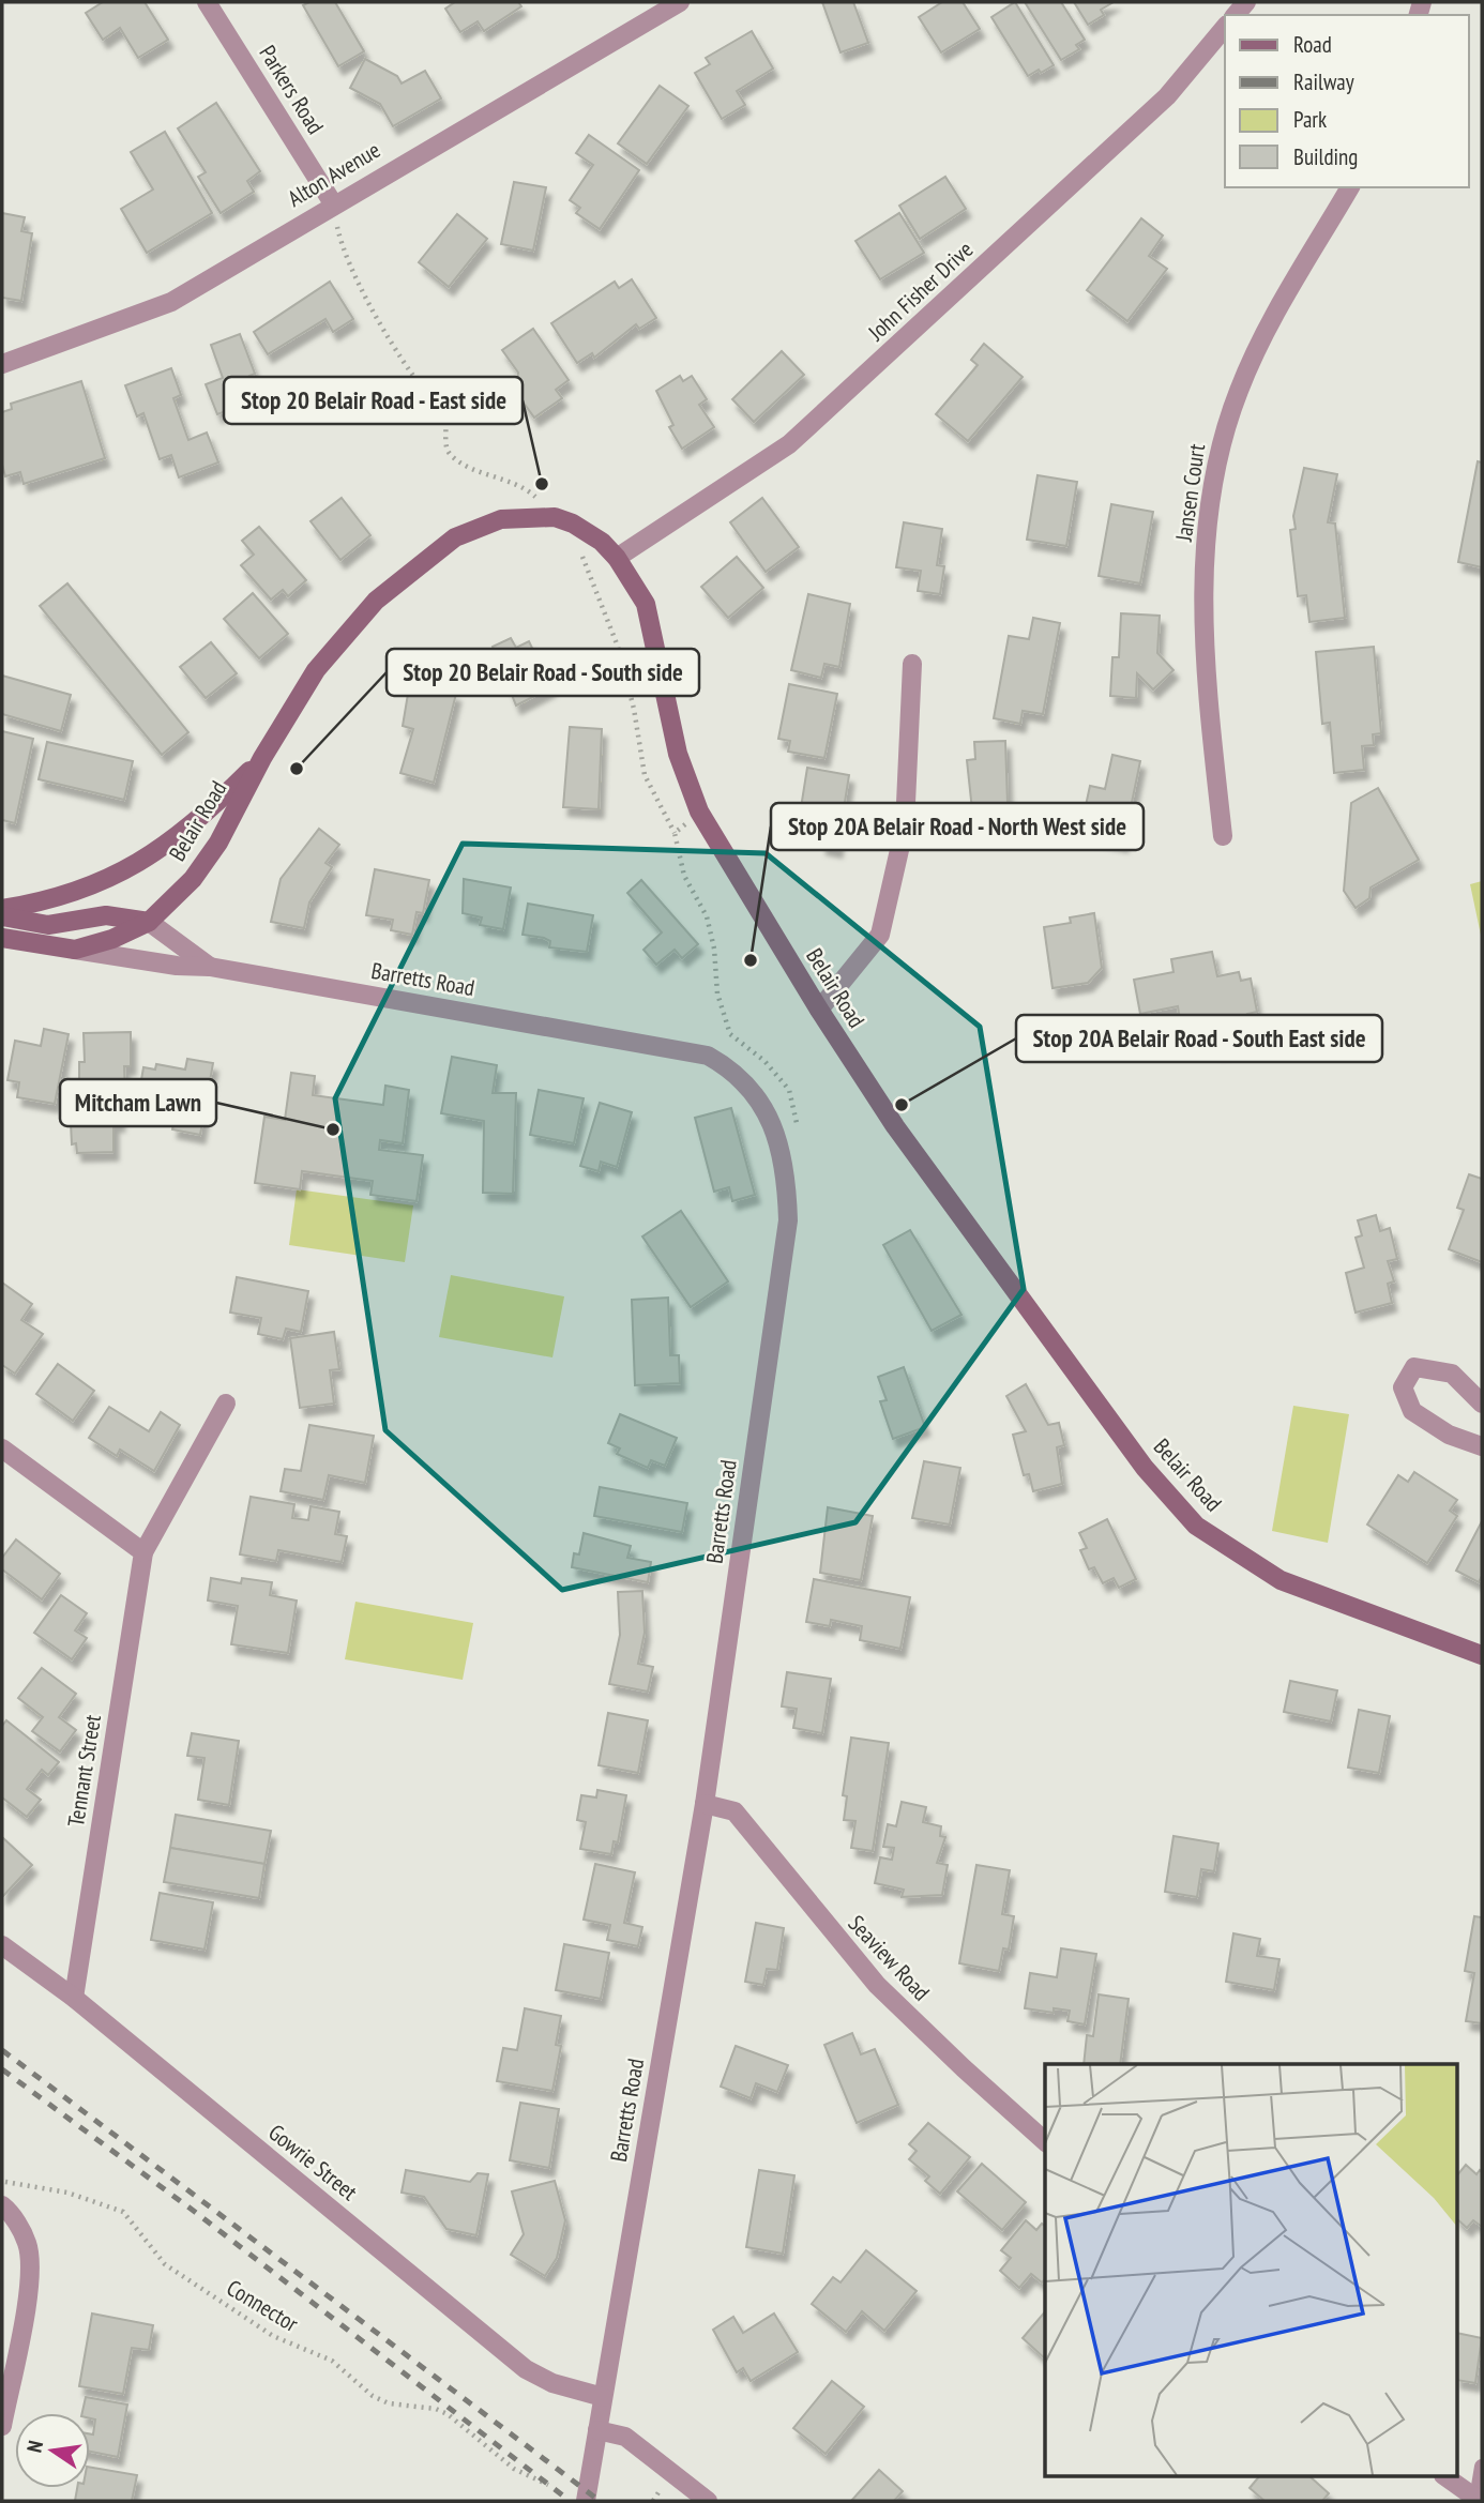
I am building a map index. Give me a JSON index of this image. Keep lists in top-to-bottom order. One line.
{"streets":{"main road":["Belair Road"],"street":["Parkers Road","Alton Avenue","John Fisher Drive","Jansen Court","Barretts Road","Tennant Street","Seaview Road","Gowrie Street"],"path":["Connector"]},"crossings":[["Parkers Road","Alton Avenue"],["John Fisher Drive","Belair Road"],["Belair Road","Barretts Road"],["Barretts Road","Seaview Road"],["Barretts Road","Gowrie Street"],["Tennant Street","Gowrie Street"]],"places":["Stop 20 Belair Road - East side","Stop 20 Belair Road - South side","Stop 20A Belair Road - North West side","Stop 20A Belair Road - South East side","Mitcham Lawn"],"legend":["Road","Railway","Park","Building"],"north":"left"}
